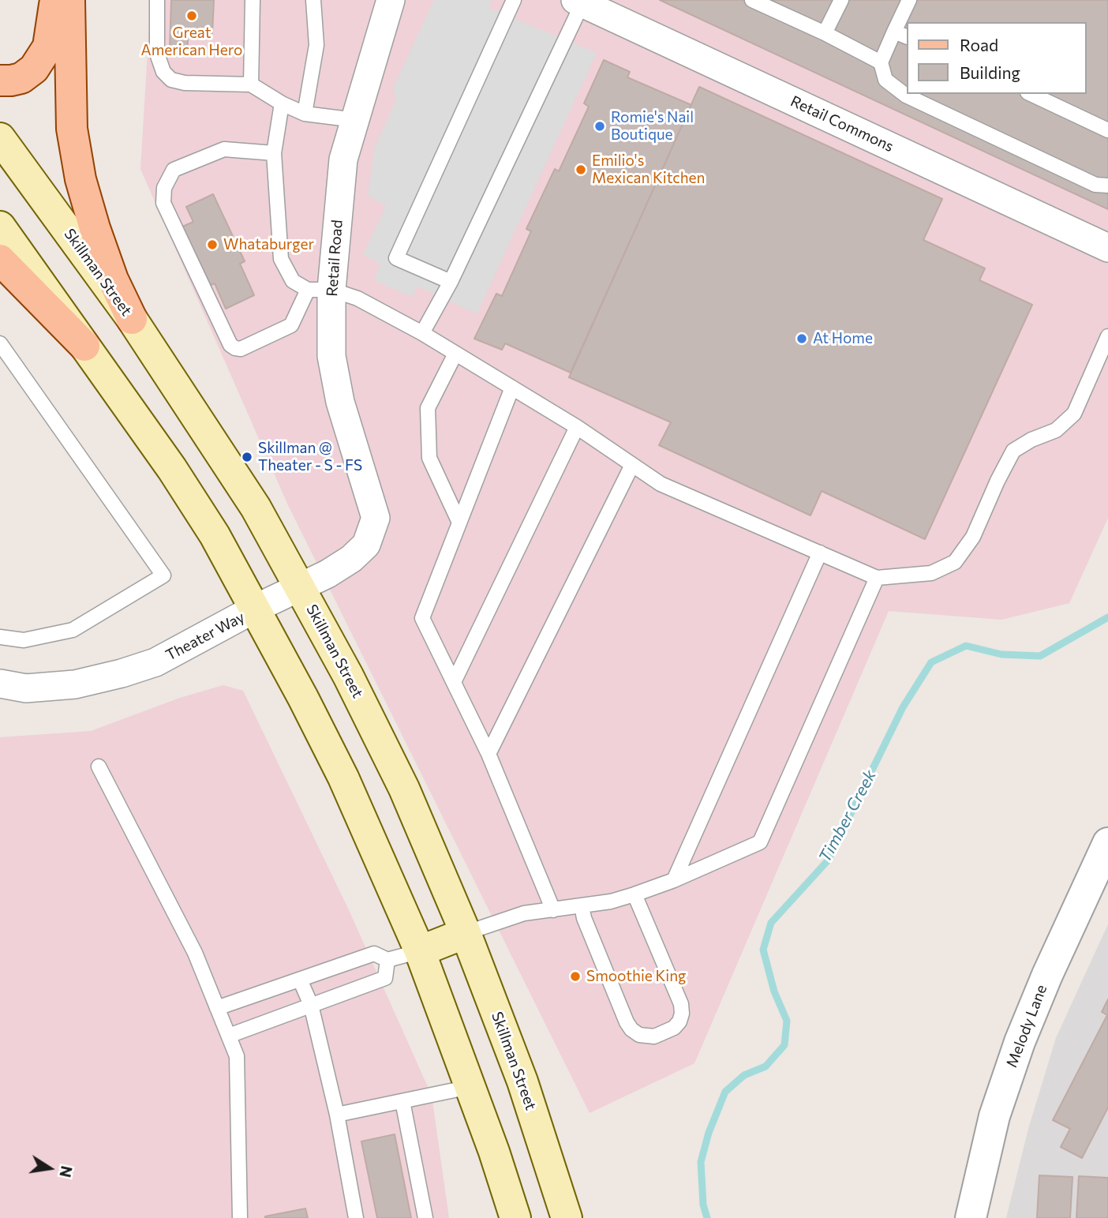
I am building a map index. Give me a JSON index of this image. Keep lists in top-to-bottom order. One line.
{"streets":{"main road":["Skillman Street"],"street":["Retail Commons","Retail Road","Theater Way","Melody Lane"]},"crossings":[["Retail Road","Theater Way"],["Skillman Street","Theater Way"]],"water":["Timber Creek"],"places":["Great American Hero","Romie's Nail Boutique","Emilio's Mexican Kitchen","Whataburger","At Home","Skillman @ Theater - S - FS","Smoothie King"],"legend":["Road","Building"],"north":"right"}
